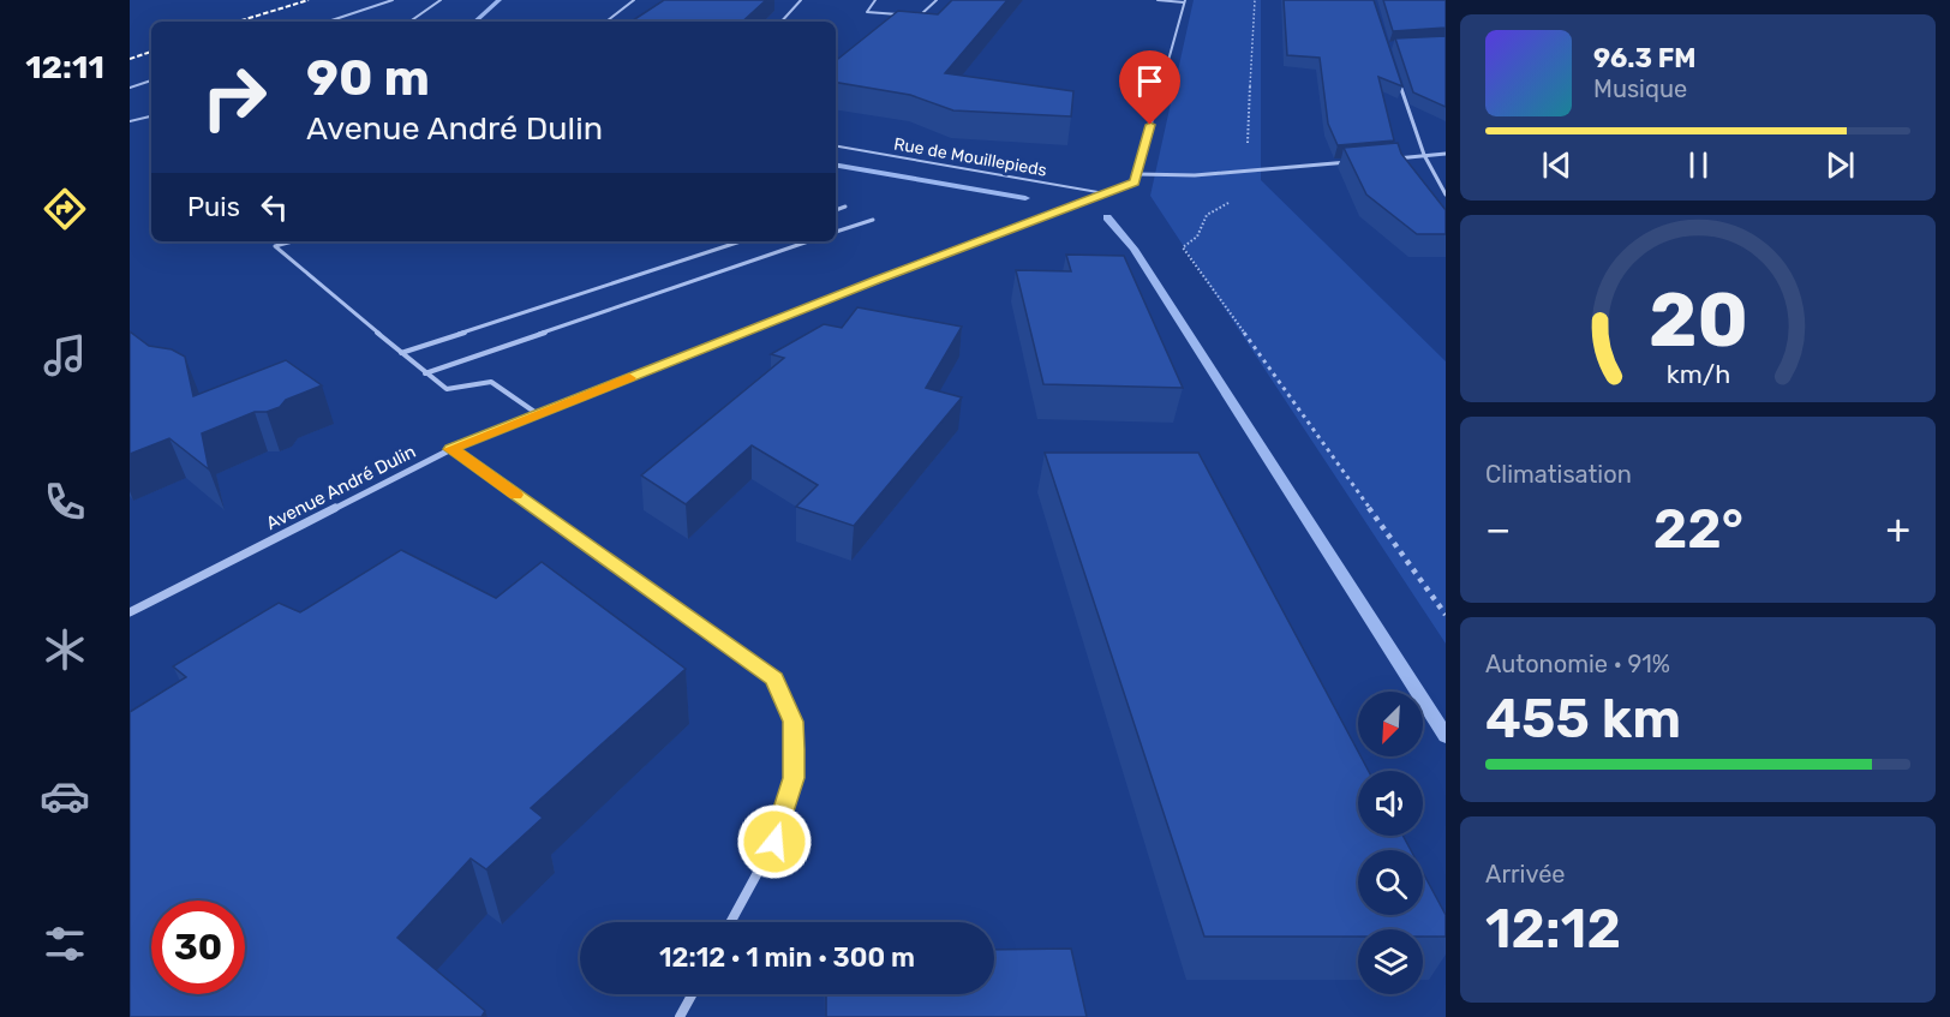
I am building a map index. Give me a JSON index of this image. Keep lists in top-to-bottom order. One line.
{"streets":{"street":["Avenue André Dulin"],"lane":["Rue de Mouillepieds"]},"crossings":[["Rue de Mouillepieds","Avenue André Dulin"]],"north":"bottom left","page":{"tabs":"12:11","turn":["90 m","Avenue André Dulin"],"song":["96.3 FM","Musique"],"then":"Puis","tile":["Climatisation",["Autonomie · 91%","455 km"],["Arrivée","12:12"]],"heat":["−","22°","+"],"limit":"30","trip":"12:12 · 1 min · 300 m","gauge":["20","km/h"]}}
